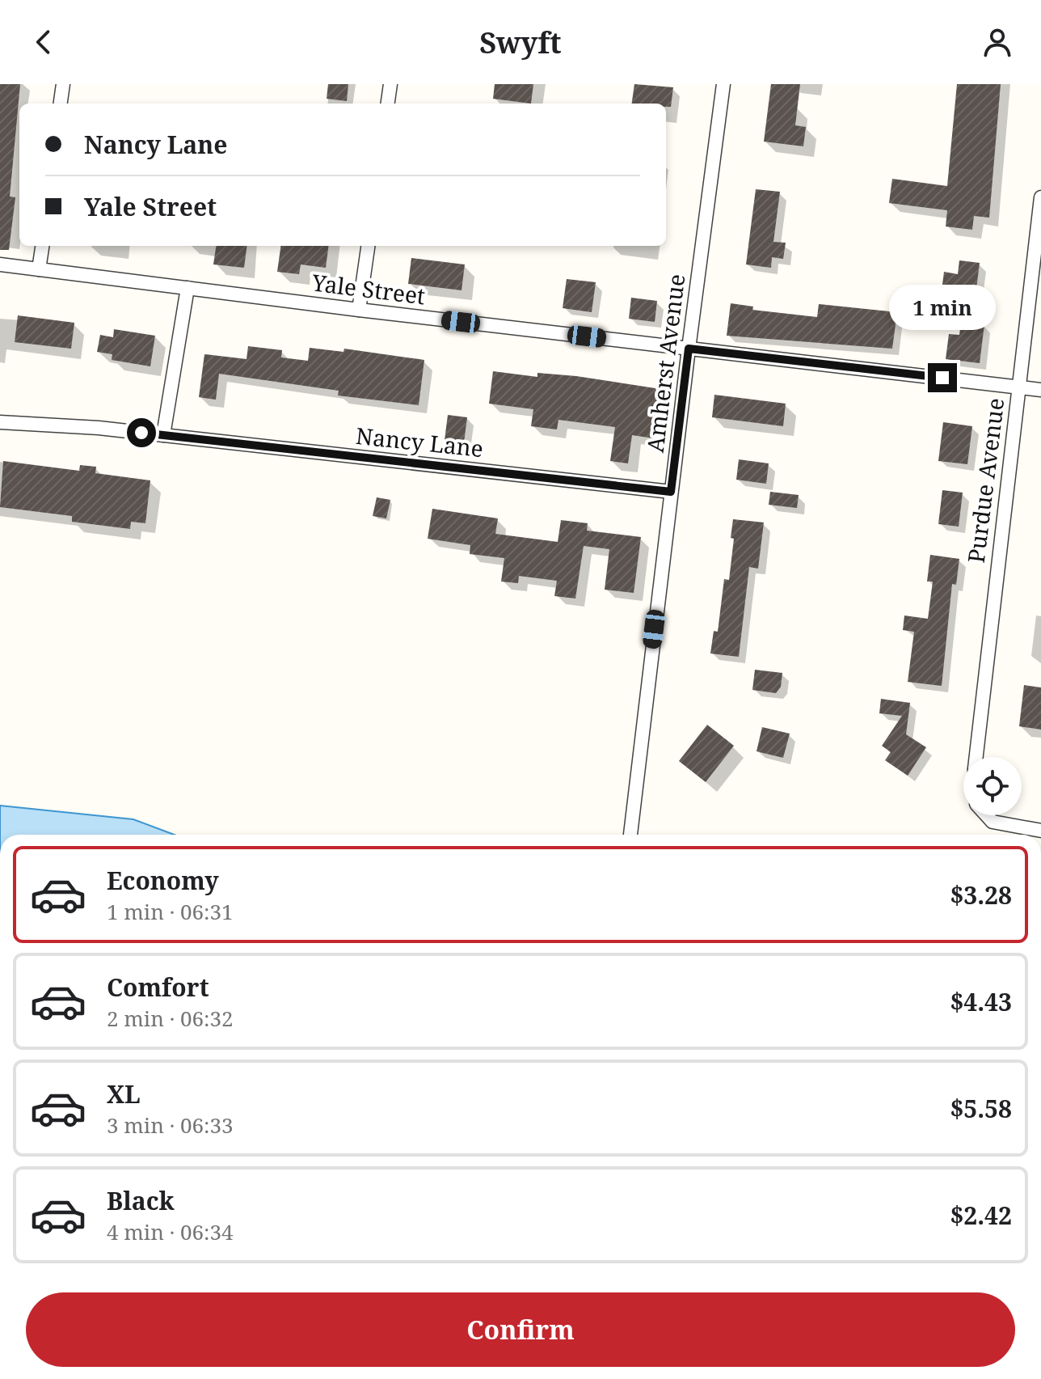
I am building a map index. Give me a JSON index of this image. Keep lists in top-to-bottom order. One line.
{"streets":{"street":["Yale Street","Amherst Avenue","Nancy Lane","Purdue Avenue"]},"crossings":[["Yale Street","Amherst Avenue"],["Yale Street","Purdue Avenue"],["Amherst Avenue","Nancy Lane"]],"page":{"header":"Swyft","banner":["Nancy Lane","Yale Street"],"bubble":"1 min","list":[{"name":"Economy","note":"1 min · 06:31","value":"$3.28"},{"name":"Comfort","note":"2 min · 06:32","value":"$4.43"},{"name":"XL","note":"3 min · 06:33","value":"$5.58"},{"name":"Black","note":"4 min · 06:34","value":"$2.42"}],"buttons":"Confirm"}}
